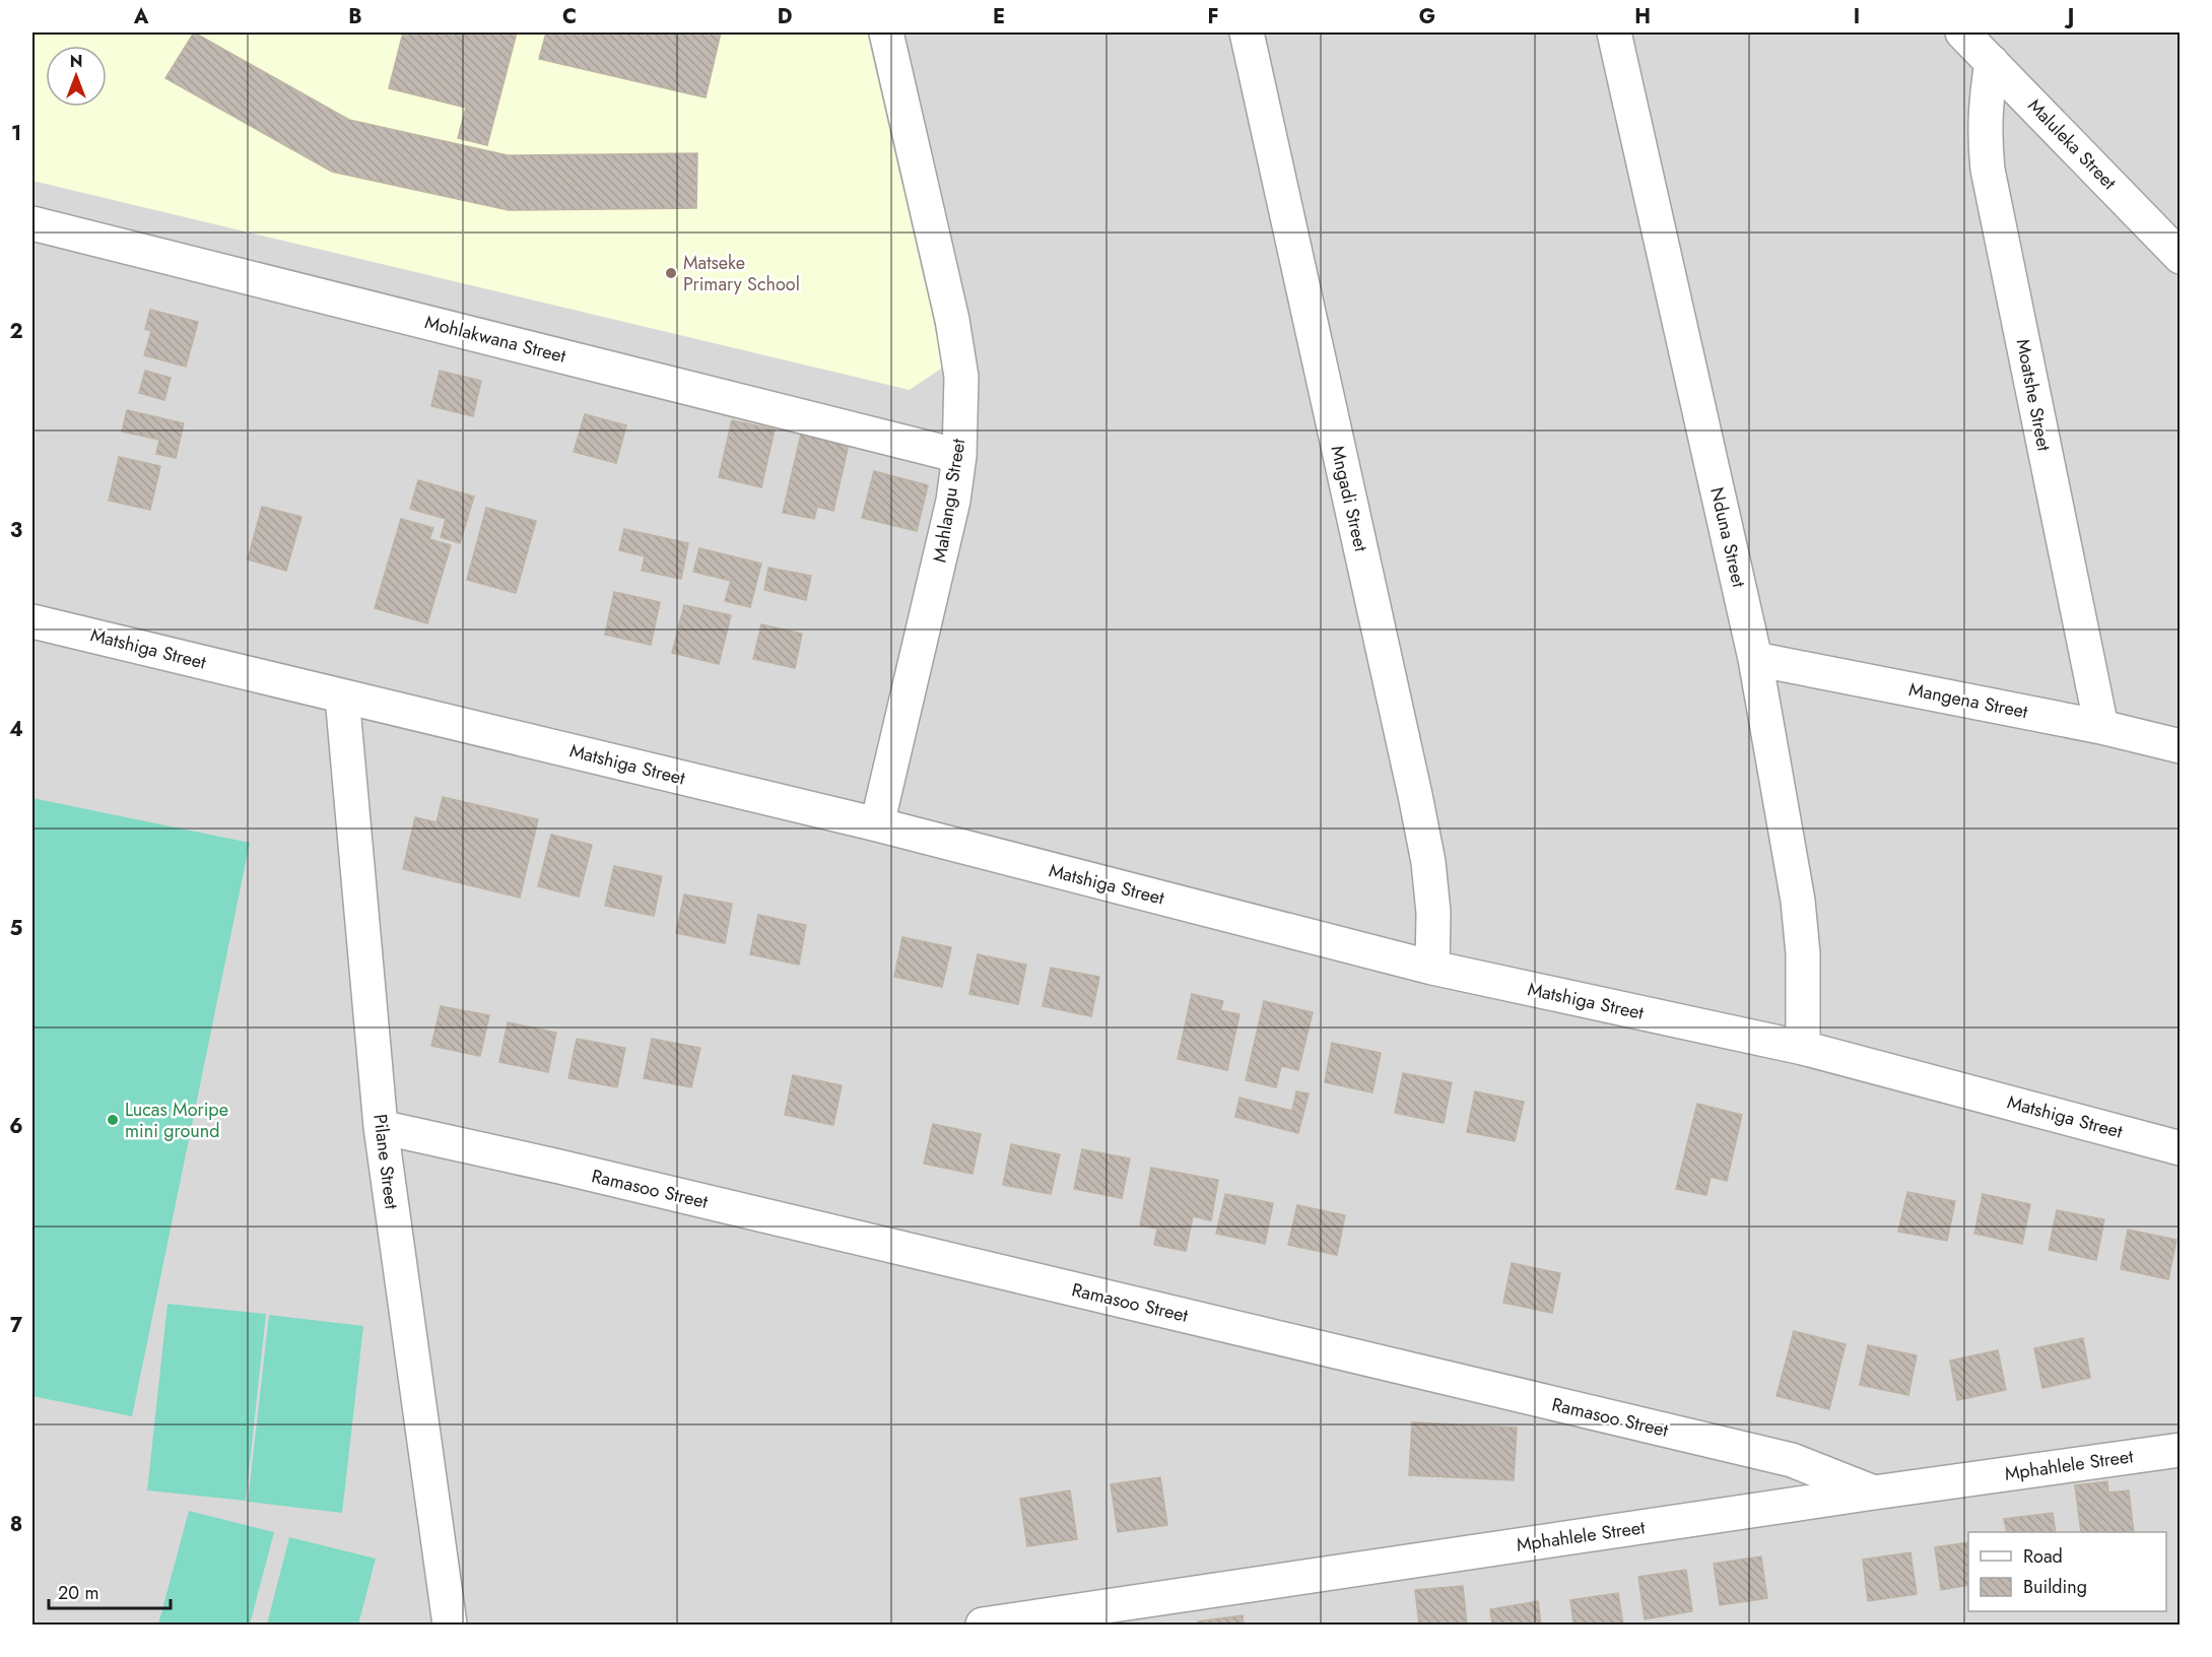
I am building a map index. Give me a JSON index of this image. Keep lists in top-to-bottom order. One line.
{"streets":{"street":["Maluleka Street","Mohlakwana Street","Moatshe Street","Mngadi Street","Mahlangu Street","Nduna Street","Matshiga Street","Mangena Street","Pilane Street","Ramasoo Street","Mphahlele Street"]},"crossings":[["Maluleka Street","Moatshe Street"],["Mohlakwana Street","Mahlangu Street"],["Moatshe Street","Mangena Street"],["Mngadi Street","Matshiga Street"],["Mahlangu Street","Matshiga Street"],["Nduna Street","Matshiga Street"],["Nduna Street","Mangena Street"],["Matshiga Street","Pilane Street"],["Pilane Street","Ramasoo Street"],["Ramasoo Street","Mphahlele Street"]],"places":["Matseke Primary School","Lucas Moripe mini ground"],"legend":["Road","Building"],"scale_bar":"20 m","north":"top","grid":{"columns":["A","B","C","D","E","F","G","H","I","J"],"rows":["1","2","3","4","5","6","7","8"]}}
